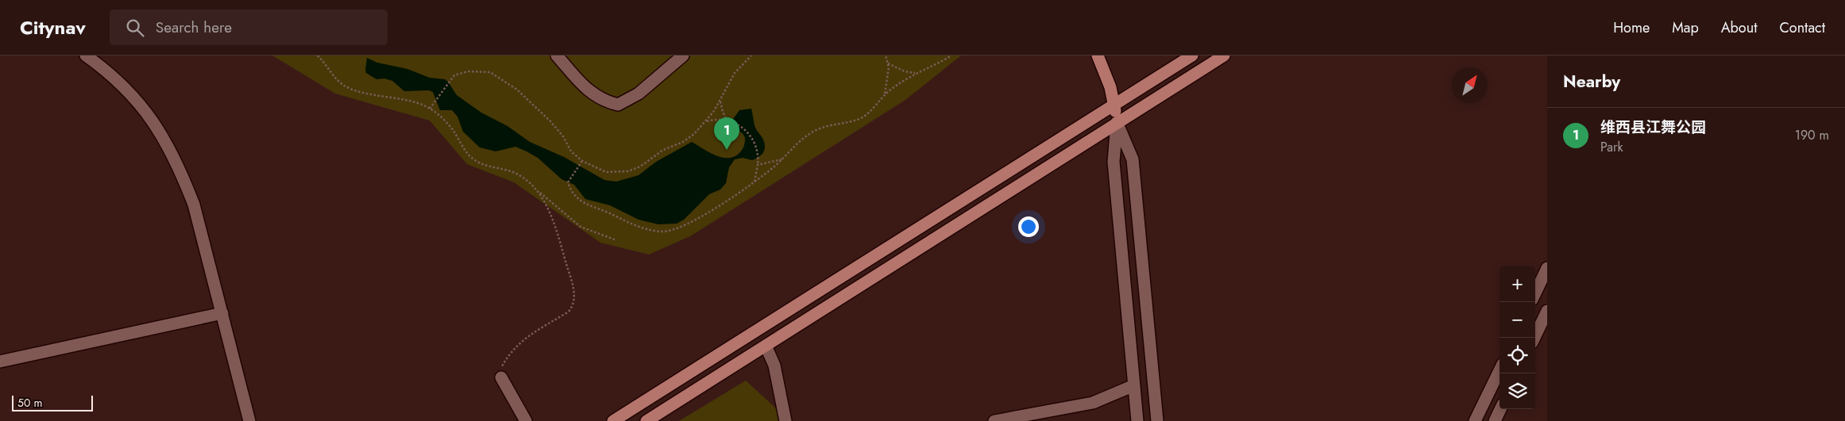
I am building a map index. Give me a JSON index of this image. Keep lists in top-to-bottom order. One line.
{"scale_bar":"50 m","north":"top right","page":{"header":"Citynav","search":"Search here","nav":["Home","Map","About","Contact"],"heading":"Nearby","list":[{"mark":"1","name":"维西县江舞公园","note":"Park","value":"190 m"}],"pins":"1","map_buttons":["+","−"],"scale":"50 m"}}
